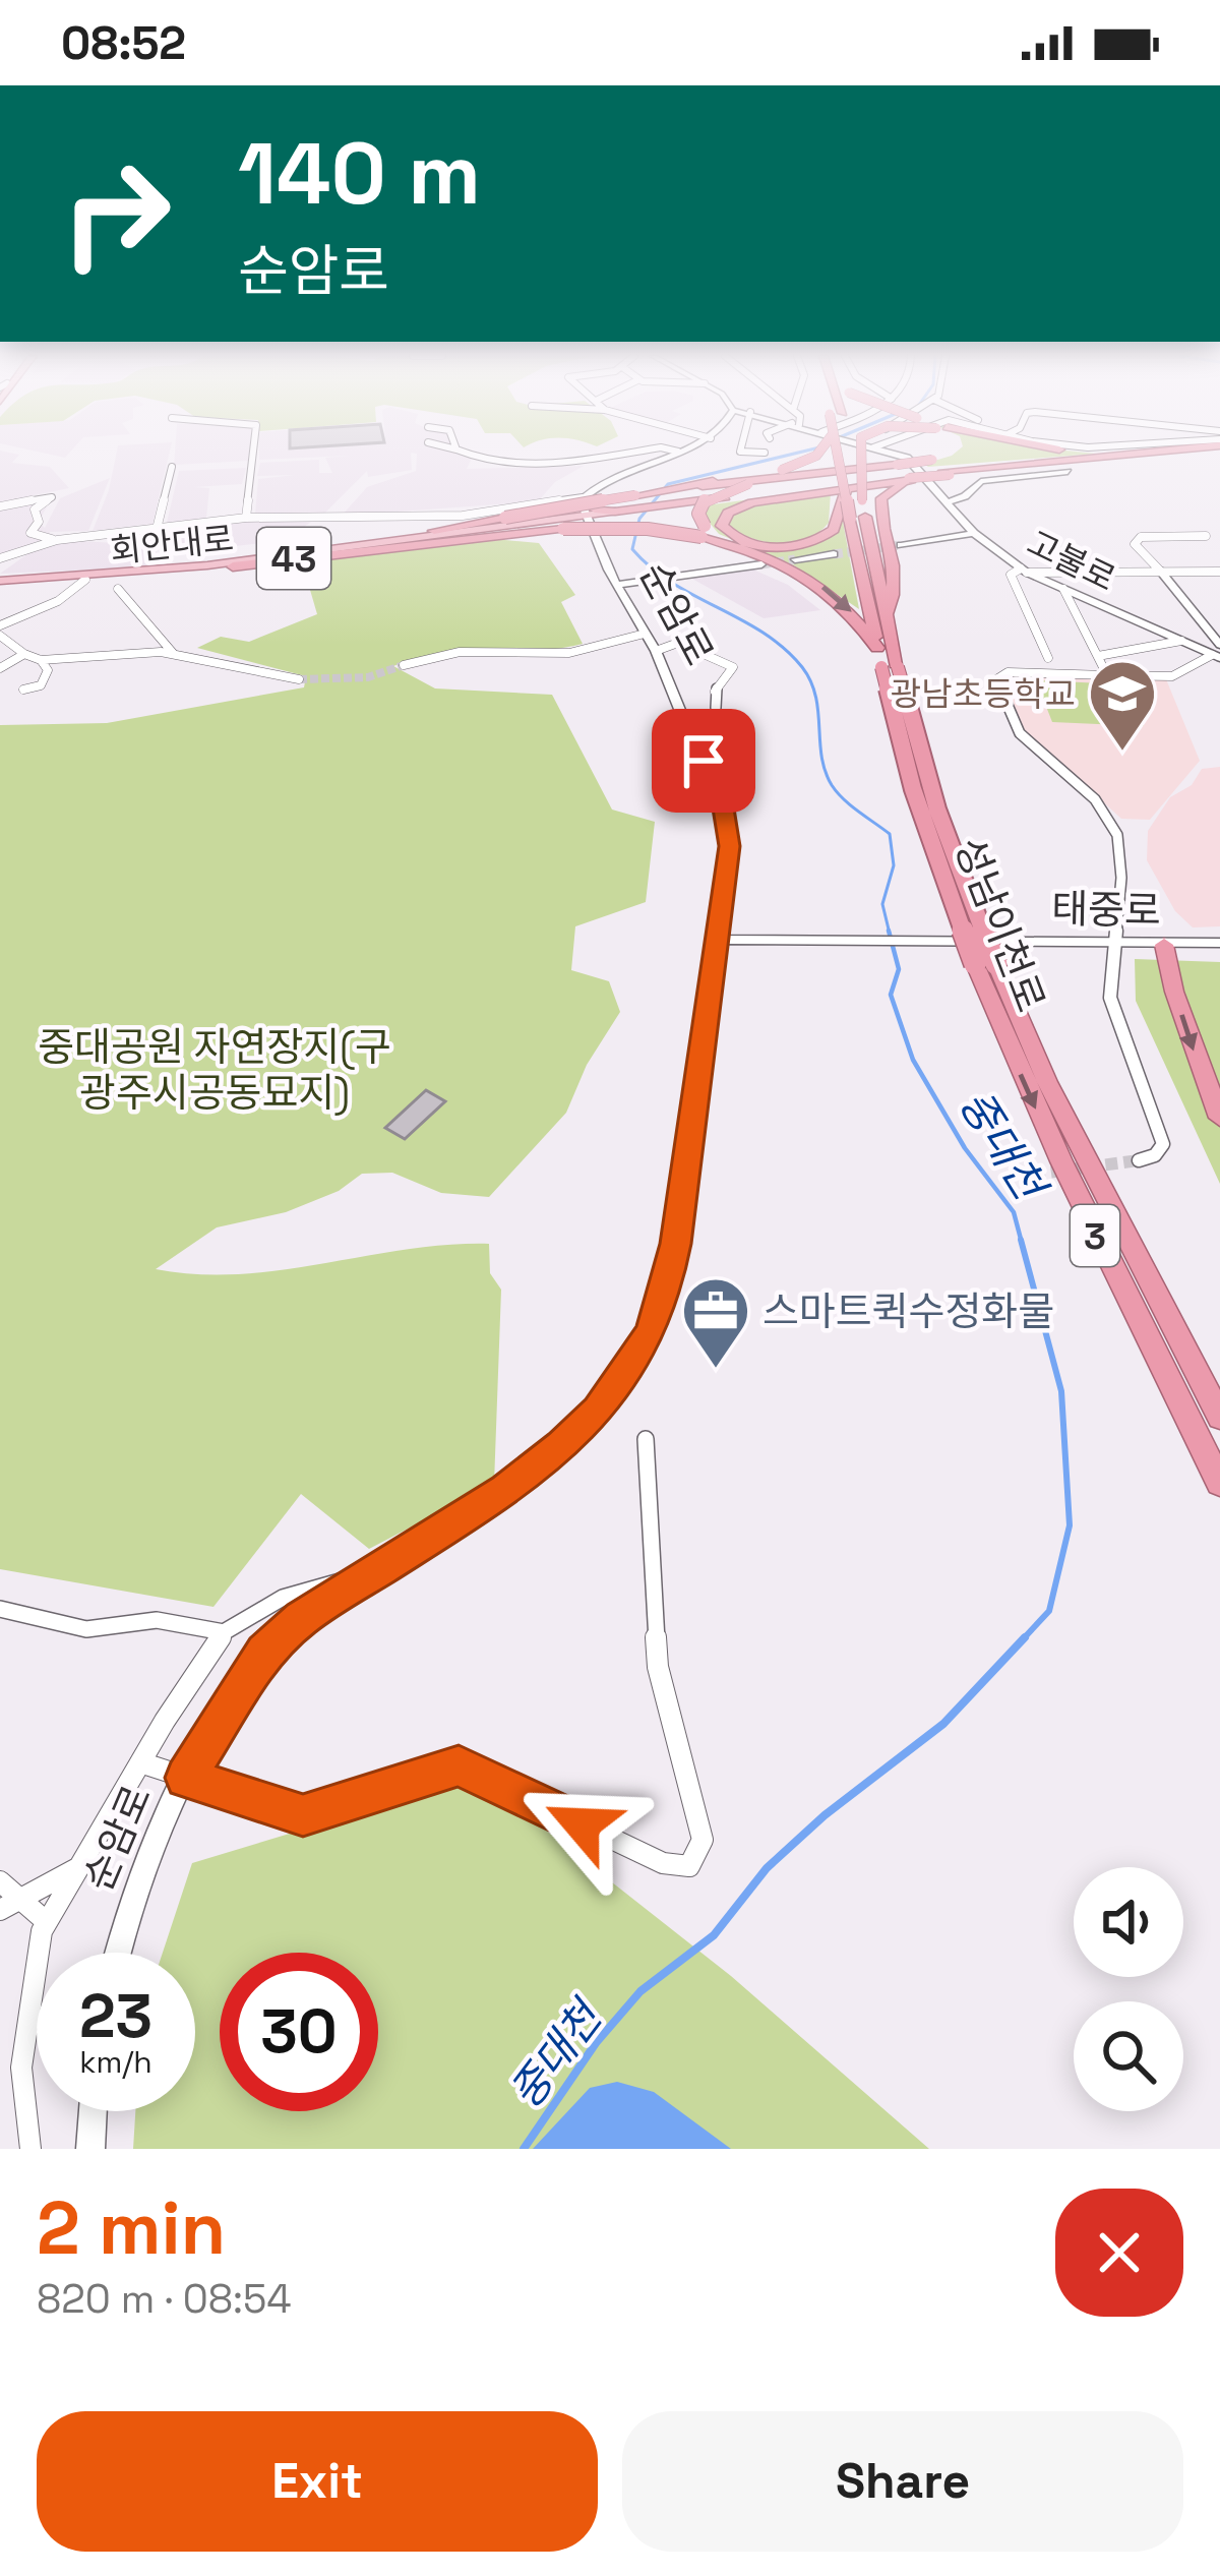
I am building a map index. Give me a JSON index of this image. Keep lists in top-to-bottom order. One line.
{"streets":{"highway":["성남이천로","3"],"main road":["회안대로","43"],"street":["고불로","순암로","태중로"]},"crossings":[["회안대로","순암로"],["순암로","태중로"]],"water":["중대천"],"parks":["중대공원 자연장지(구 광주시공동묘지)"],"places":{"school or university":["광남초등학교"],"office":["스마트퀵수정화물"]},"page":{"status":"08:52","turn":["140 m","순암로"],"speed":"23 km/h","limit":"30","heading":["2 min","820 m · 08:54"],"buttons":["Exit","Share"]}}
